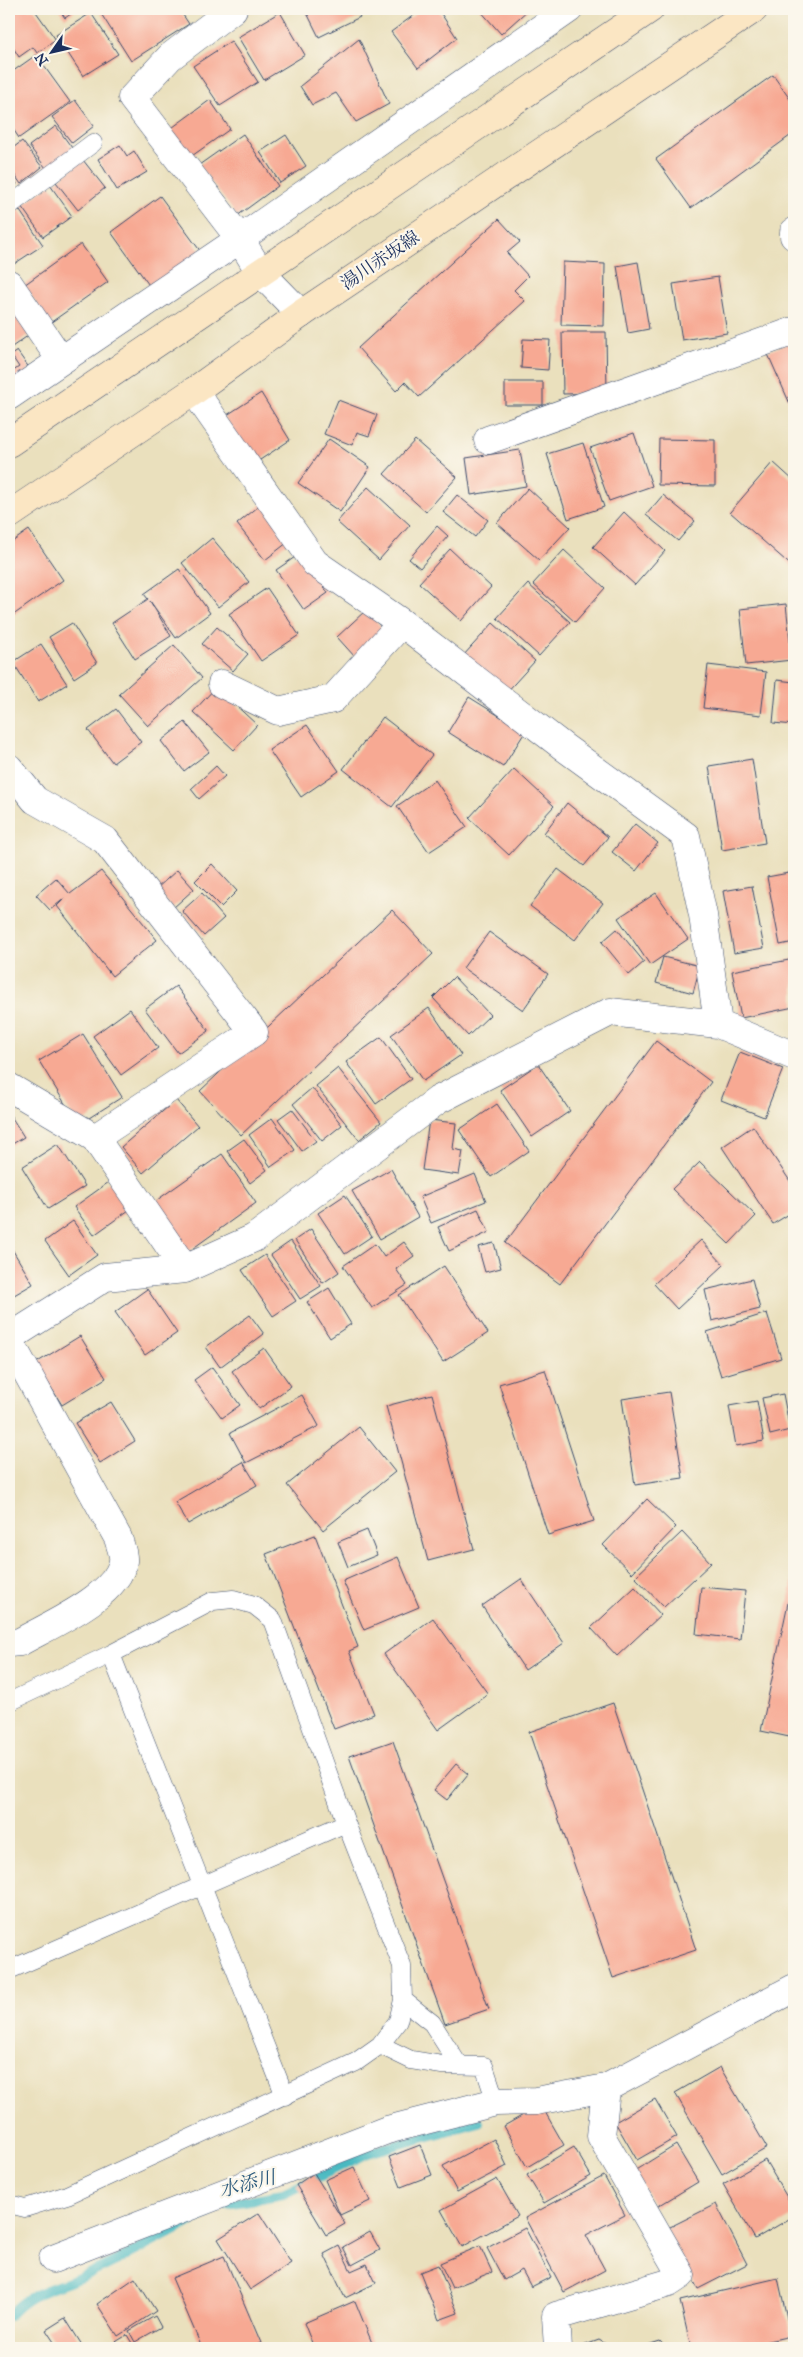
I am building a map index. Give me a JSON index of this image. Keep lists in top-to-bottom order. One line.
{"streets":{"main road":["湯川赤坂線"]},"water":["水添川"],"north":"bottom left"}
